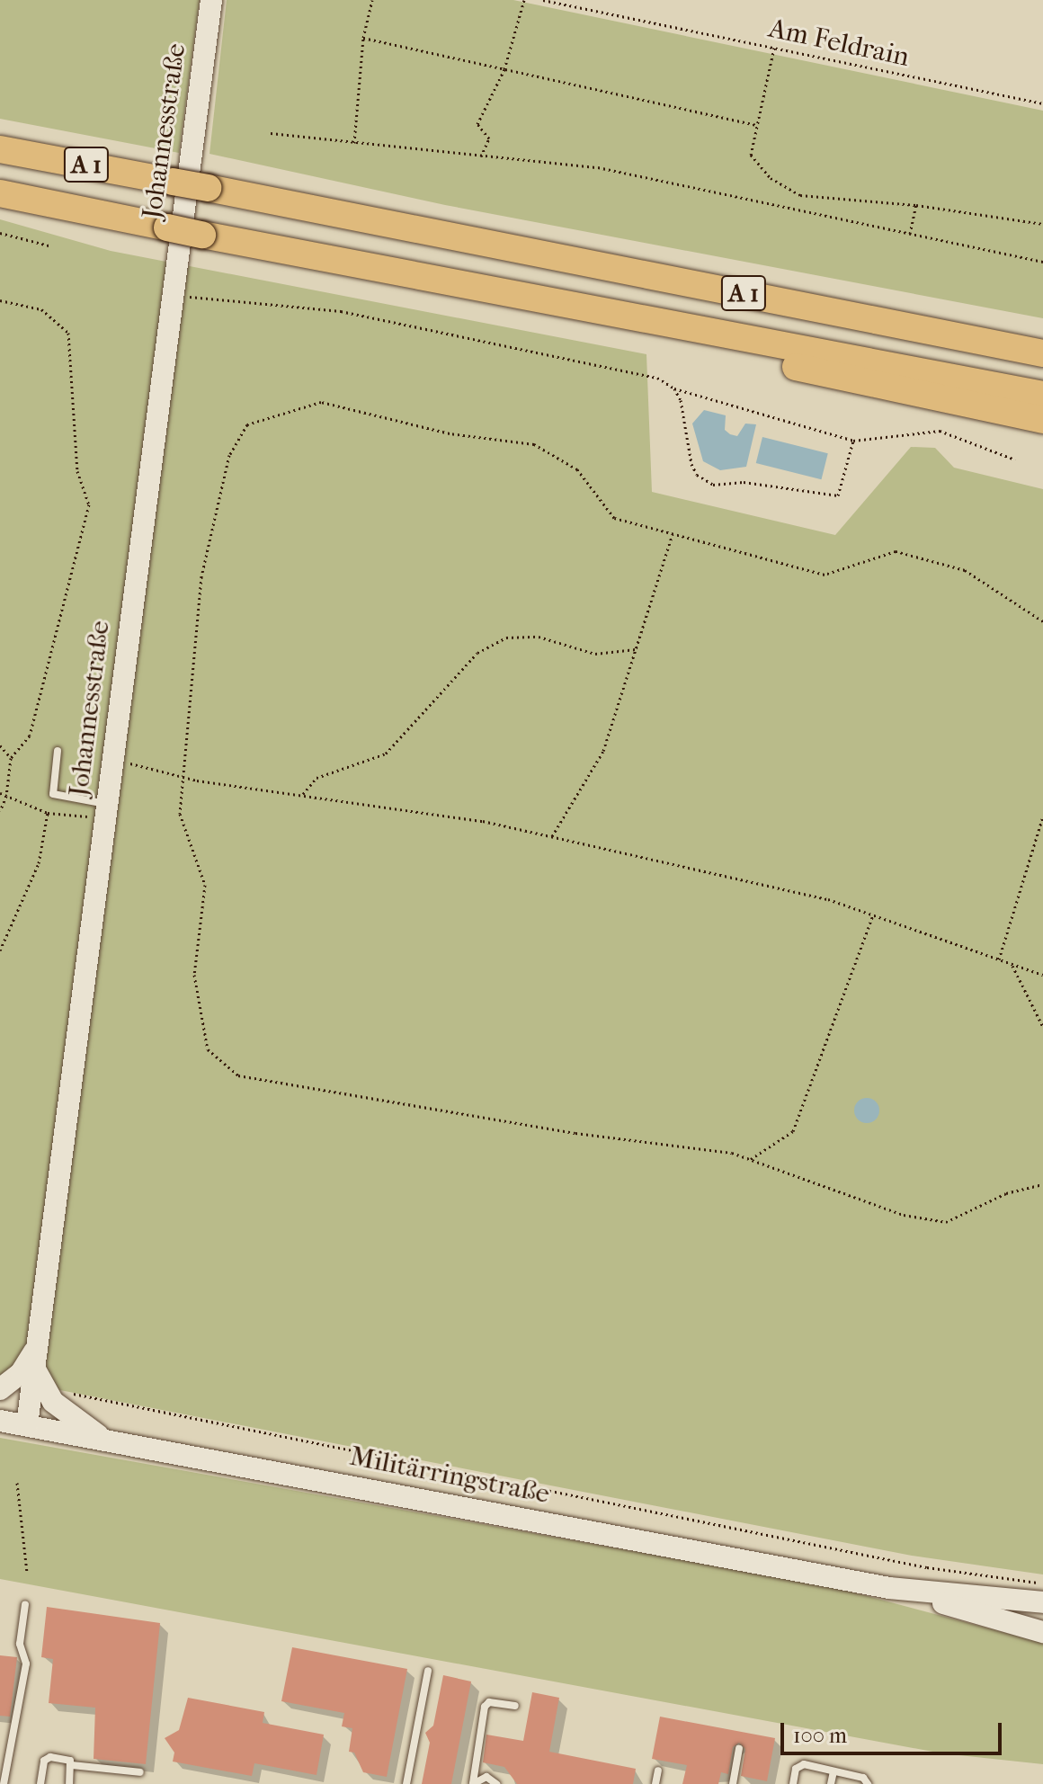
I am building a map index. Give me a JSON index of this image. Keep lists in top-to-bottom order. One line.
{"streets":{"highway":["A 1"],"main road":["Johannesstraße","Militärringstraße"],"path":["Am Feldrain"]},"crossings":[["Johannesstraße","Militärringstraße"]],"scale_bar":"100 m"}
